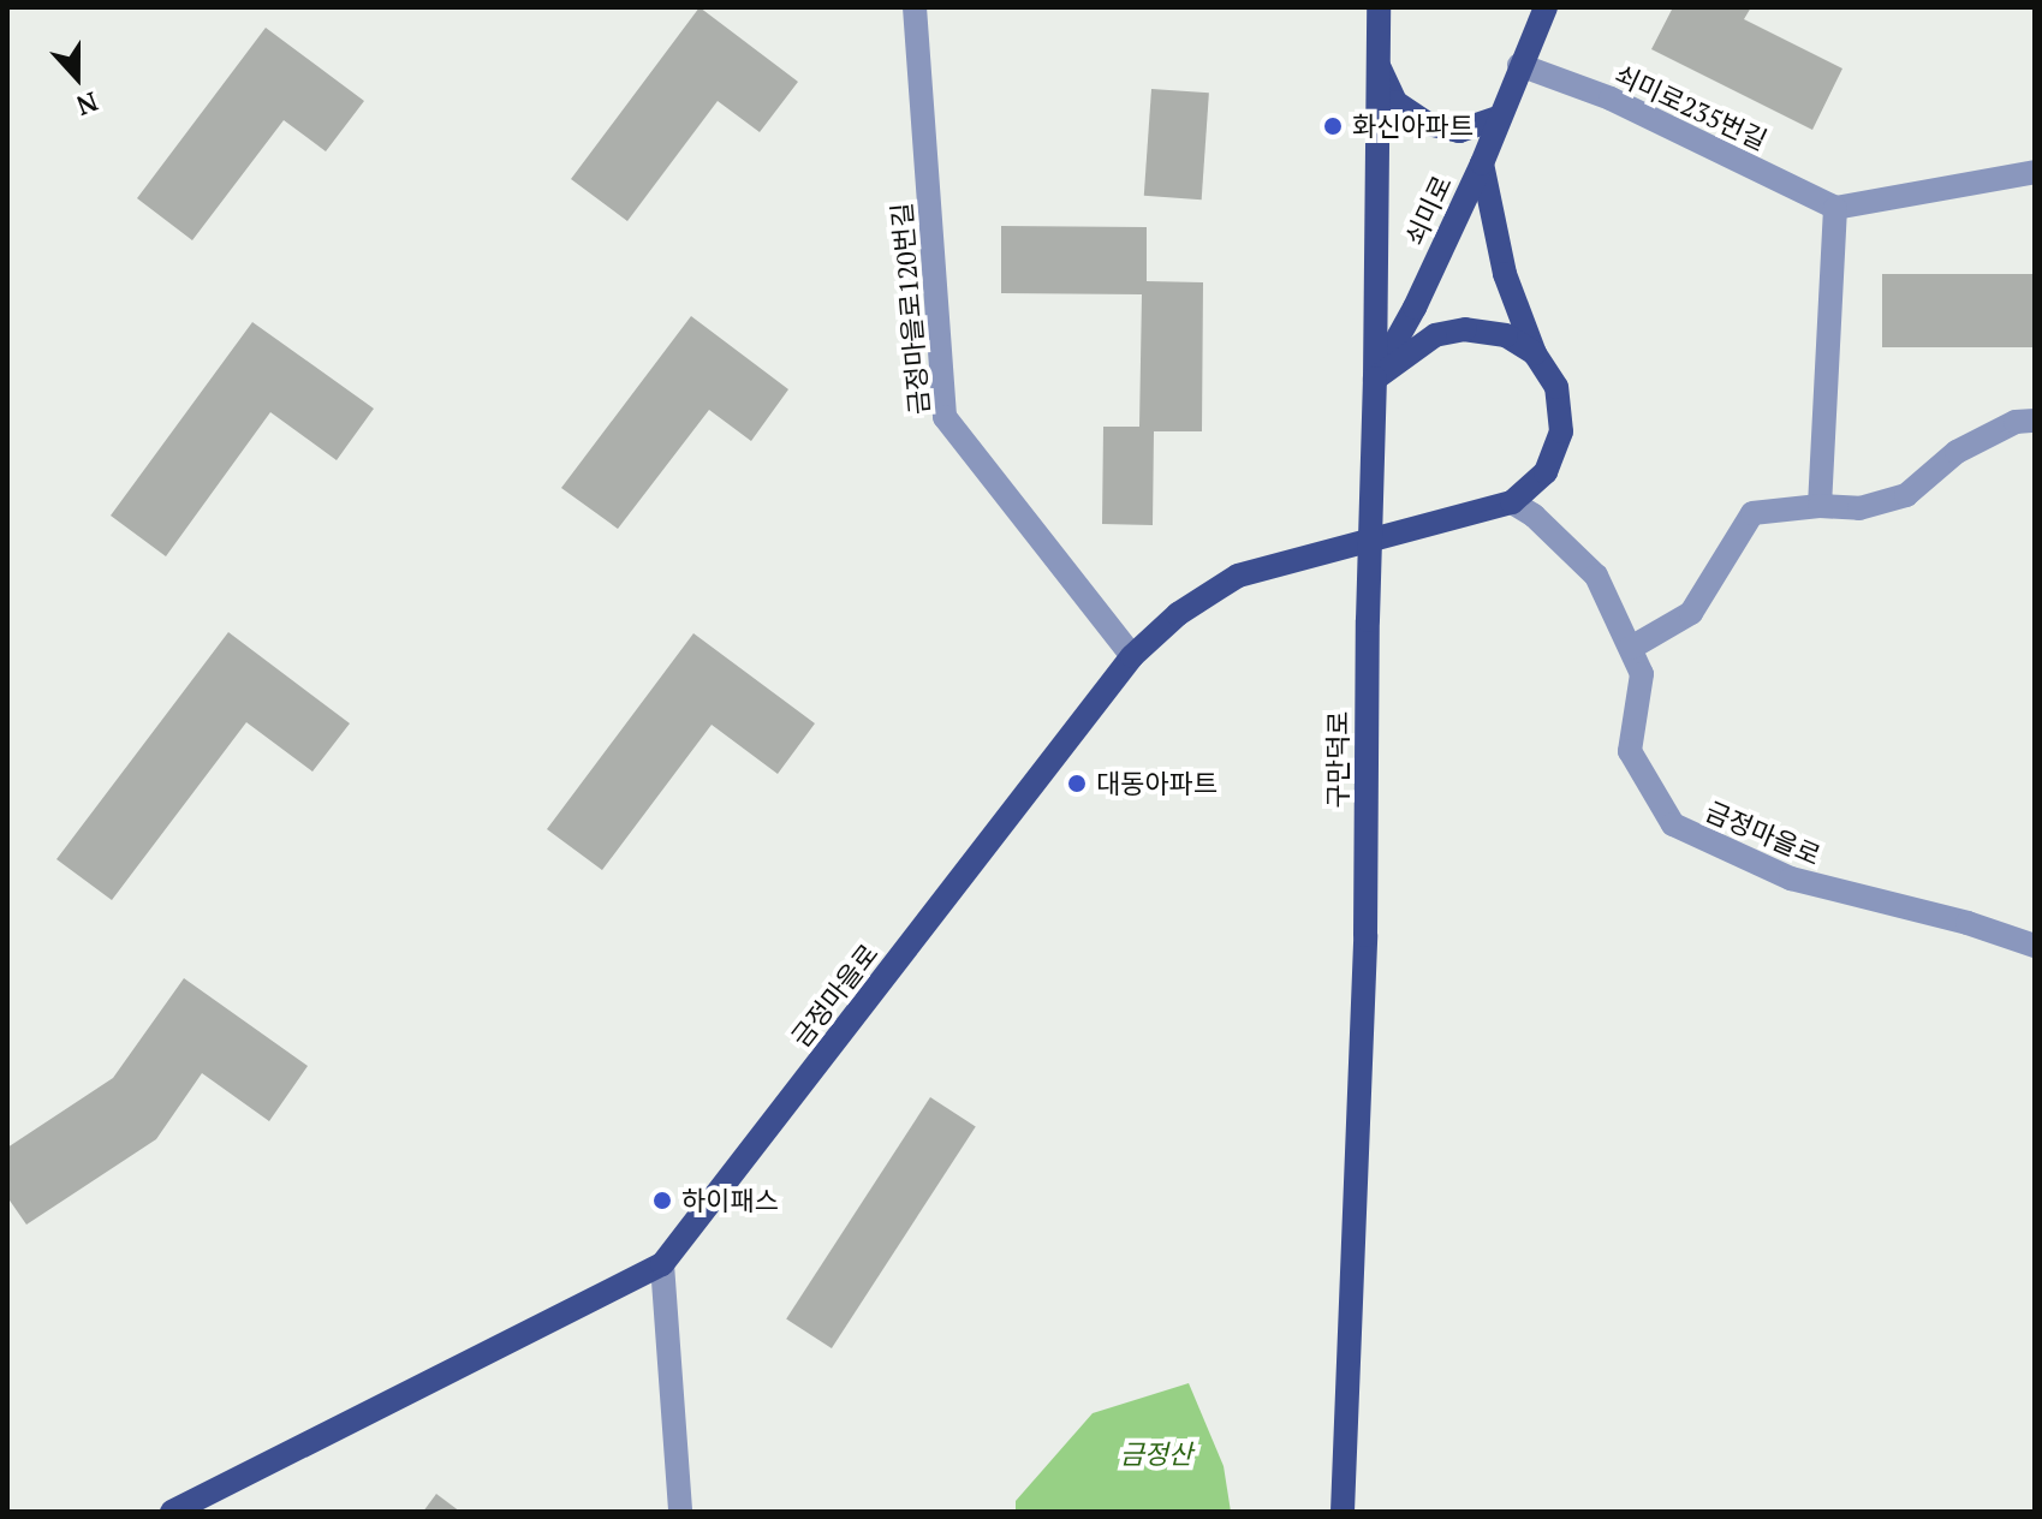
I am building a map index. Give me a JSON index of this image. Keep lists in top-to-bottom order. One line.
{"streets":{"main road":["쇠미로","구만덕로","금정마을로"],"street":["쇠미로235번길","금정마을로120번길"]},"crossings":[["쇠미로235번길","쇠미로"],["쇠미로","구만덕로"],["쇠미로","금정마을로"],["금정마을로120번길","금정마을로"]],"parks":["금정산"],"places":["화신아파트","대동아파트","하이패스"],"north":"bottom"}
